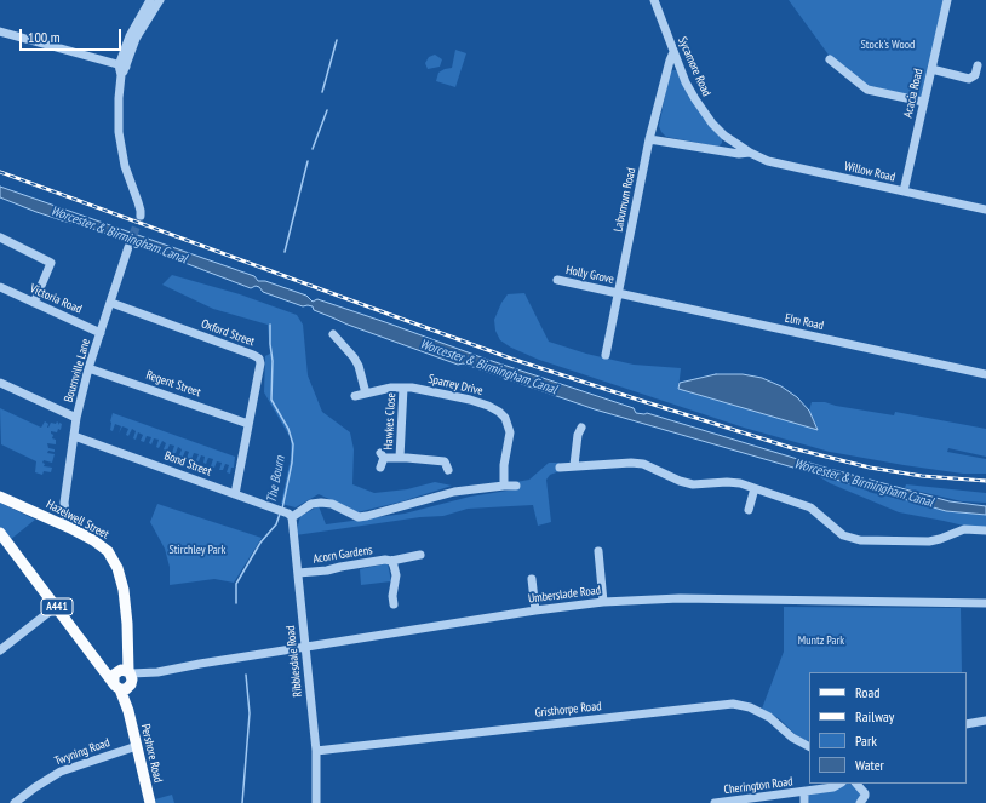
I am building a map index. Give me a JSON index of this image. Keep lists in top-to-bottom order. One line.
{"streets":{"main road":["Hazelwell Street","A441","Pershore Road"],"street":["Sycamore Road","Acacia Road","Willow Road","Laburnum Road","Holly Grove","Victoria Road","Elm Road","Oxford Street","Bournville Lane","Regent Street","Sparrey Drive","Hawkes Close","Bond Street","Acorn Gardens","Umberslade Road","Ribblesdale Road","Gristhorpe Road","Twyning Road","Cherington Road"]},"crossings":[["Sycamore Road","Willow Road"],["Sycamore Road","Laburnum Road"],["Acacia Road","Willow Road"],["Willow Road","Laburnum Road"],["Laburnum Road","Holly Grove"],["Laburnum Road","Elm Road"],["Holly Grove","Elm Road"],["Victoria Road","Bournville Lane"],["Oxford Street","Bournville Lane"],["Oxford Street","Regent Street"],["Oxford Street","Bond Street"],["Bournville Lane","Regent Street"],["Bournville Lane","Bond Street"],["Bournville Lane","Hazelwell Street"],["Sparrey Drive","Hawkes Close"],["Bond Street","Ribblesdale Road"],["Hazelwell Street","Umberslade Road"],["Hazelwell Street","A441"],["Hazelwell Street","Pershore Road"],["Acorn Gardens","Ribblesdale Road"],["Umberslade Road","A441"],["Umberslade Road","Ribblesdale Road"],["Umberslade Road","Pershore Road"],["A441","Pershore Road"],["Ribblesdale Road","Gristhorpe Road"],["Twyning Road","Pershore Road"]],"water":["Worcester & Birmingham Canal","The Bourn"],"parks":["Stock's Wood","Stirchley Park","Muntz Park"],"legend":["Road","Railway","Park","Water"],"scale_bar":"100 m"}
